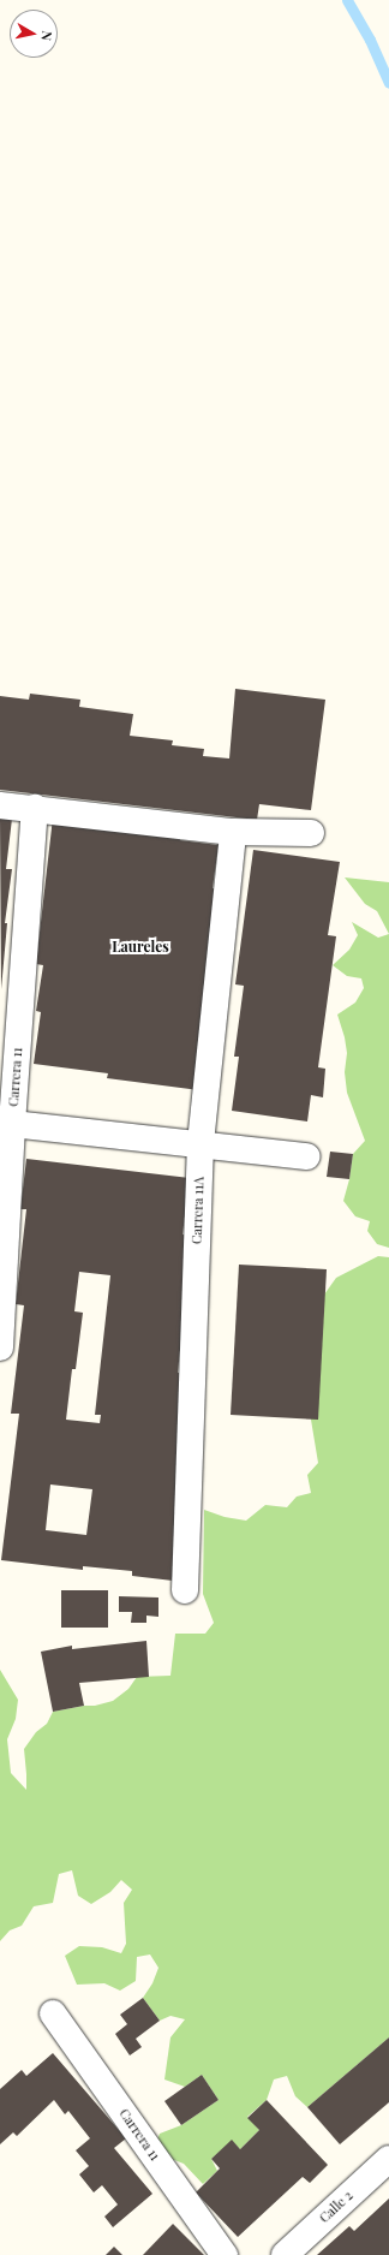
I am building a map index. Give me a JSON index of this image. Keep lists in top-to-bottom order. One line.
{"streets":{"street":["Carrera 11","Carrera 11A","Calle 2"]},"districts":["Laureles"],"north":"right"}
